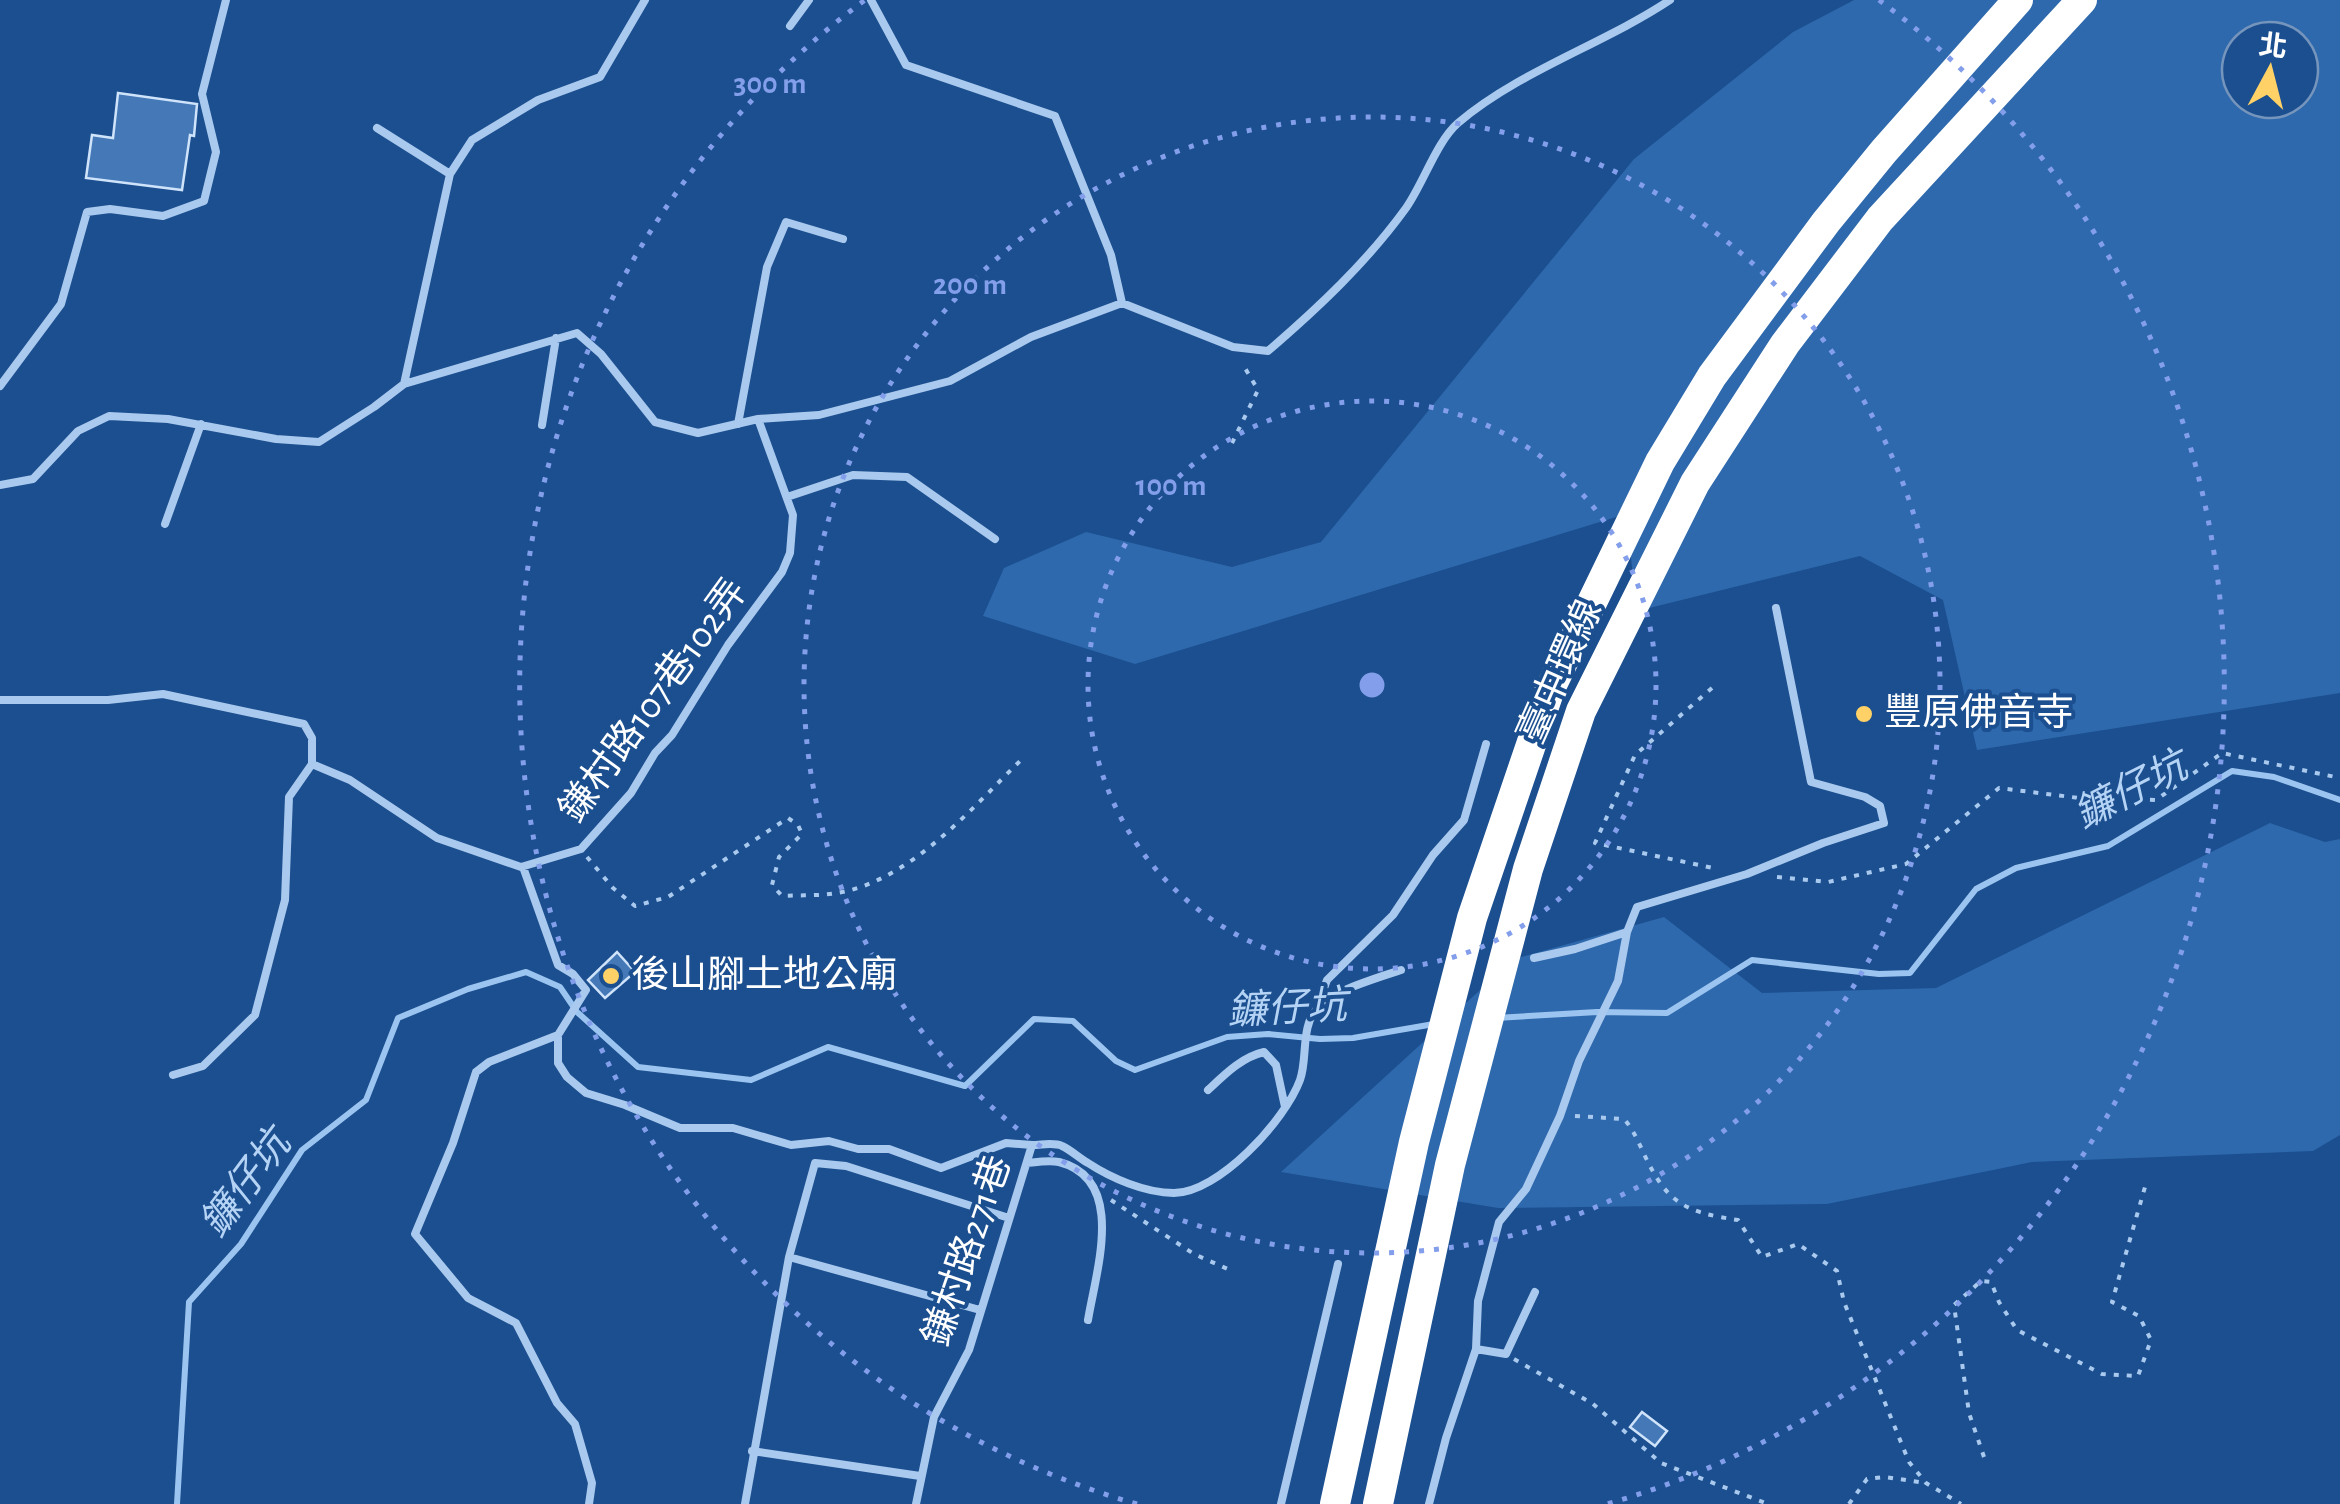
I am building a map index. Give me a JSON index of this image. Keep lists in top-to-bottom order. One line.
{"streets":{"highway":["臺中環線"],"lane":["鎌村路107巷102弄","鎌村路271巷"]},"water":["鐮仔坑"],"places":["豐原佛音寺","後山腳土地公廟"],"north":"top","rings":["300 m","200 m","100 m"]}
